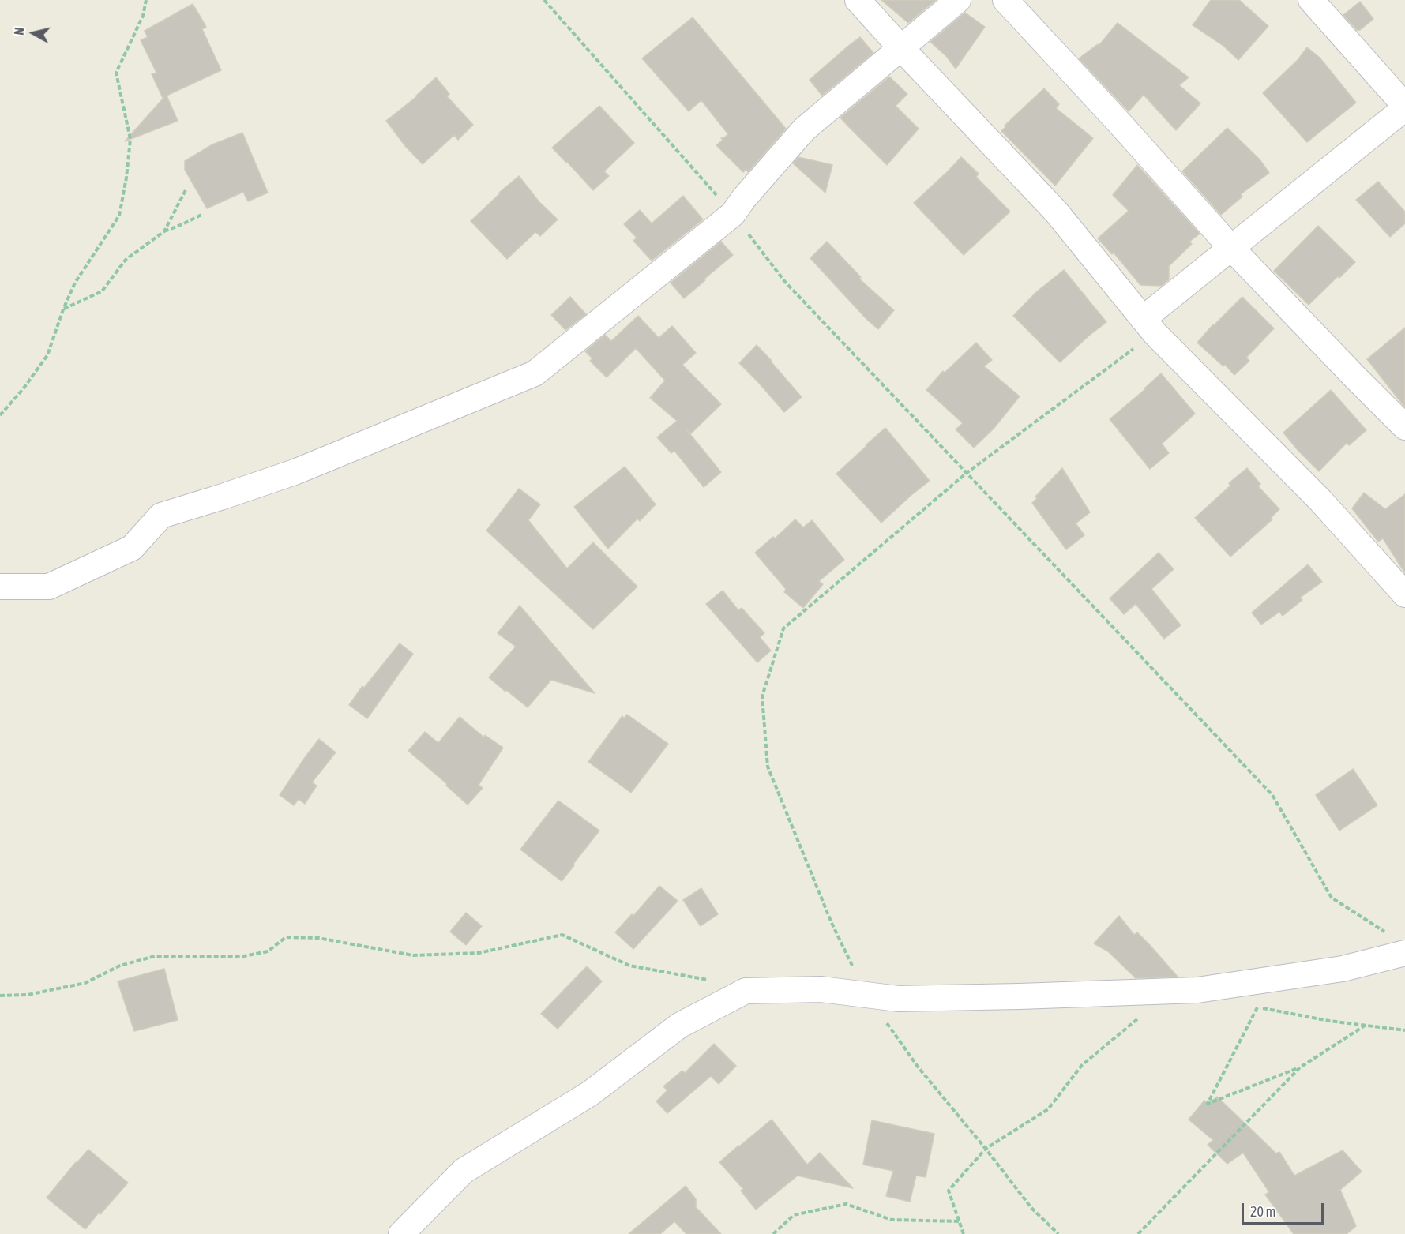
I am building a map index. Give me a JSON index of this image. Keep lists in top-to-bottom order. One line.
{"scale_bar":"20 m","north":"left"}
